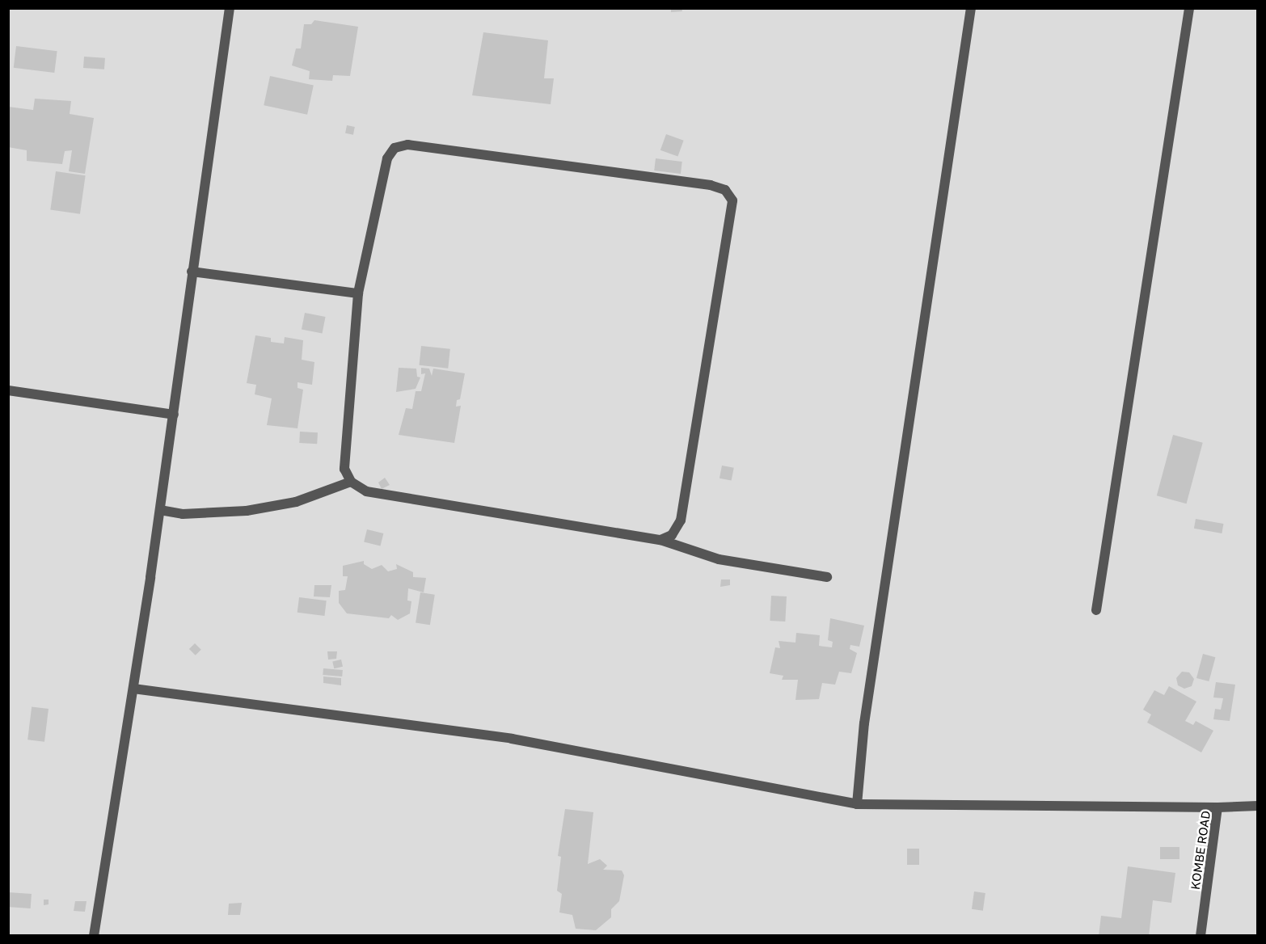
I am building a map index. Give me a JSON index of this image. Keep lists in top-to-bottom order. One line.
{"streets":{"street":["KOMBE ROAD"]}}
